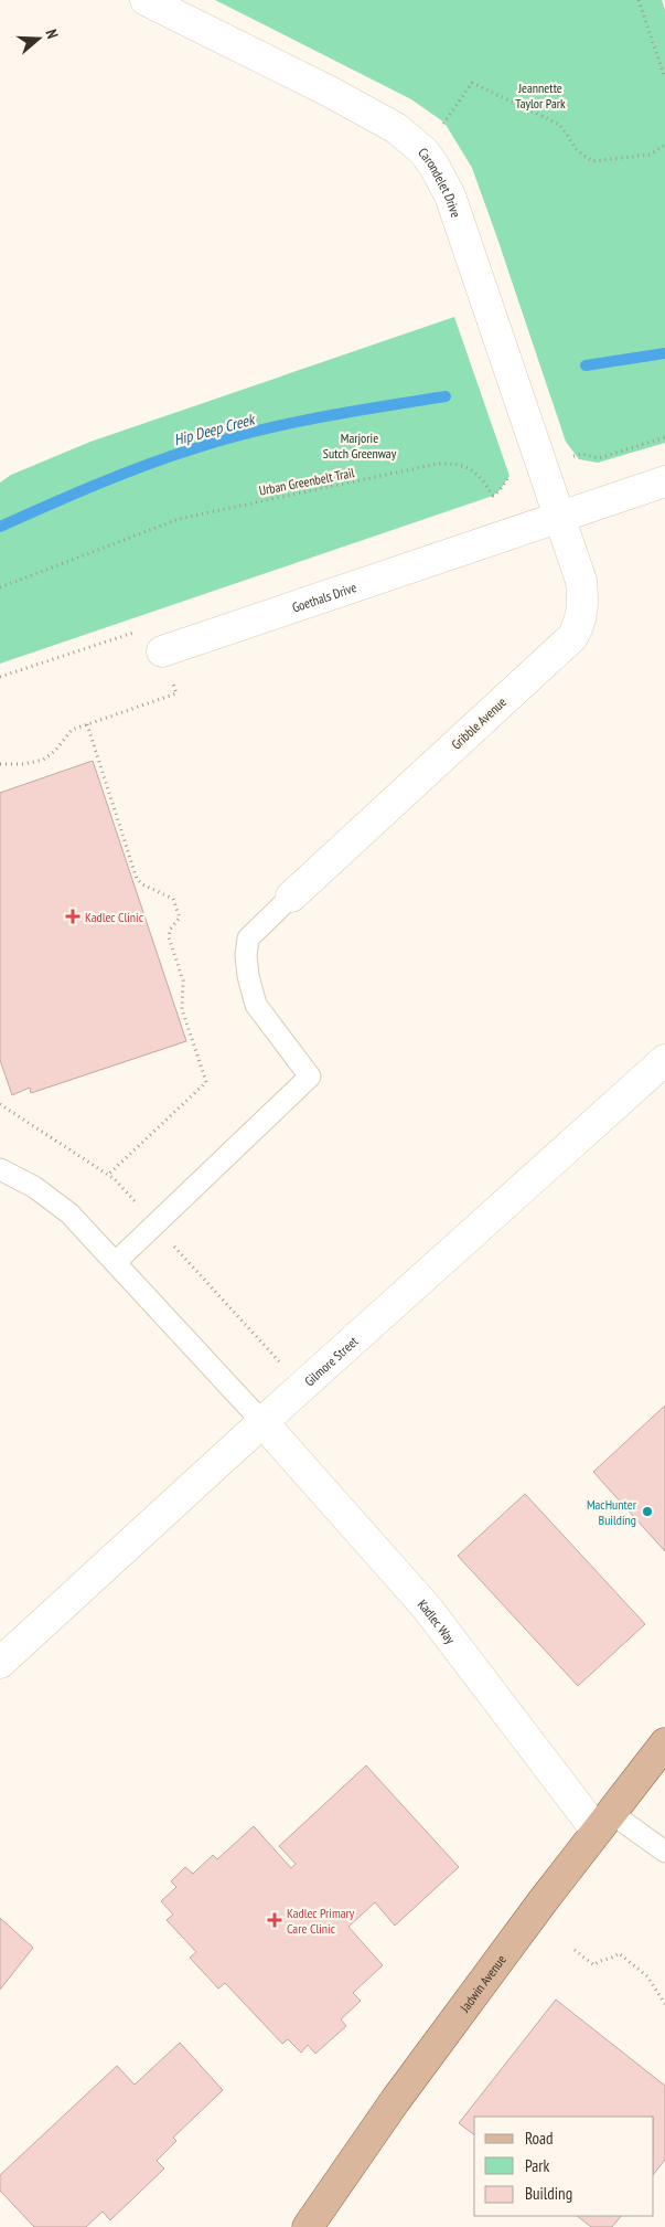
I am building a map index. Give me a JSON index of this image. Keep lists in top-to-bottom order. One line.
{"streets":{"main road":["Jadwin Avenue"],"street":["Carondelet Drive","Goethals Drive","Gribble Avenue","Gilmore Street","Kadlec Way"],"path":["Urban Greenbelt Trail"]},"crossings":[["Carondelet Drive","Urban Greenbelt Trail"],["Carondelet Drive","Goethals Drive"],["Carondelet Drive","Gribble Avenue"],["Goethals Drive","Gribble Avenue"],["Gilmore Street","Kadlec Way"],["Kadlec Way","Jadwin Avenue"]],"water":["Hip Deep Creek"],"parks":["Jeannette Taylor Park","Marjorie Sutch Greenway"],"places":{"health":["Kadlec Clinic","Kadlec Primary Care Clinic"],"other":["MacHunter Building"]},"legend":["Road","Park","Building"],"north":"right"}
